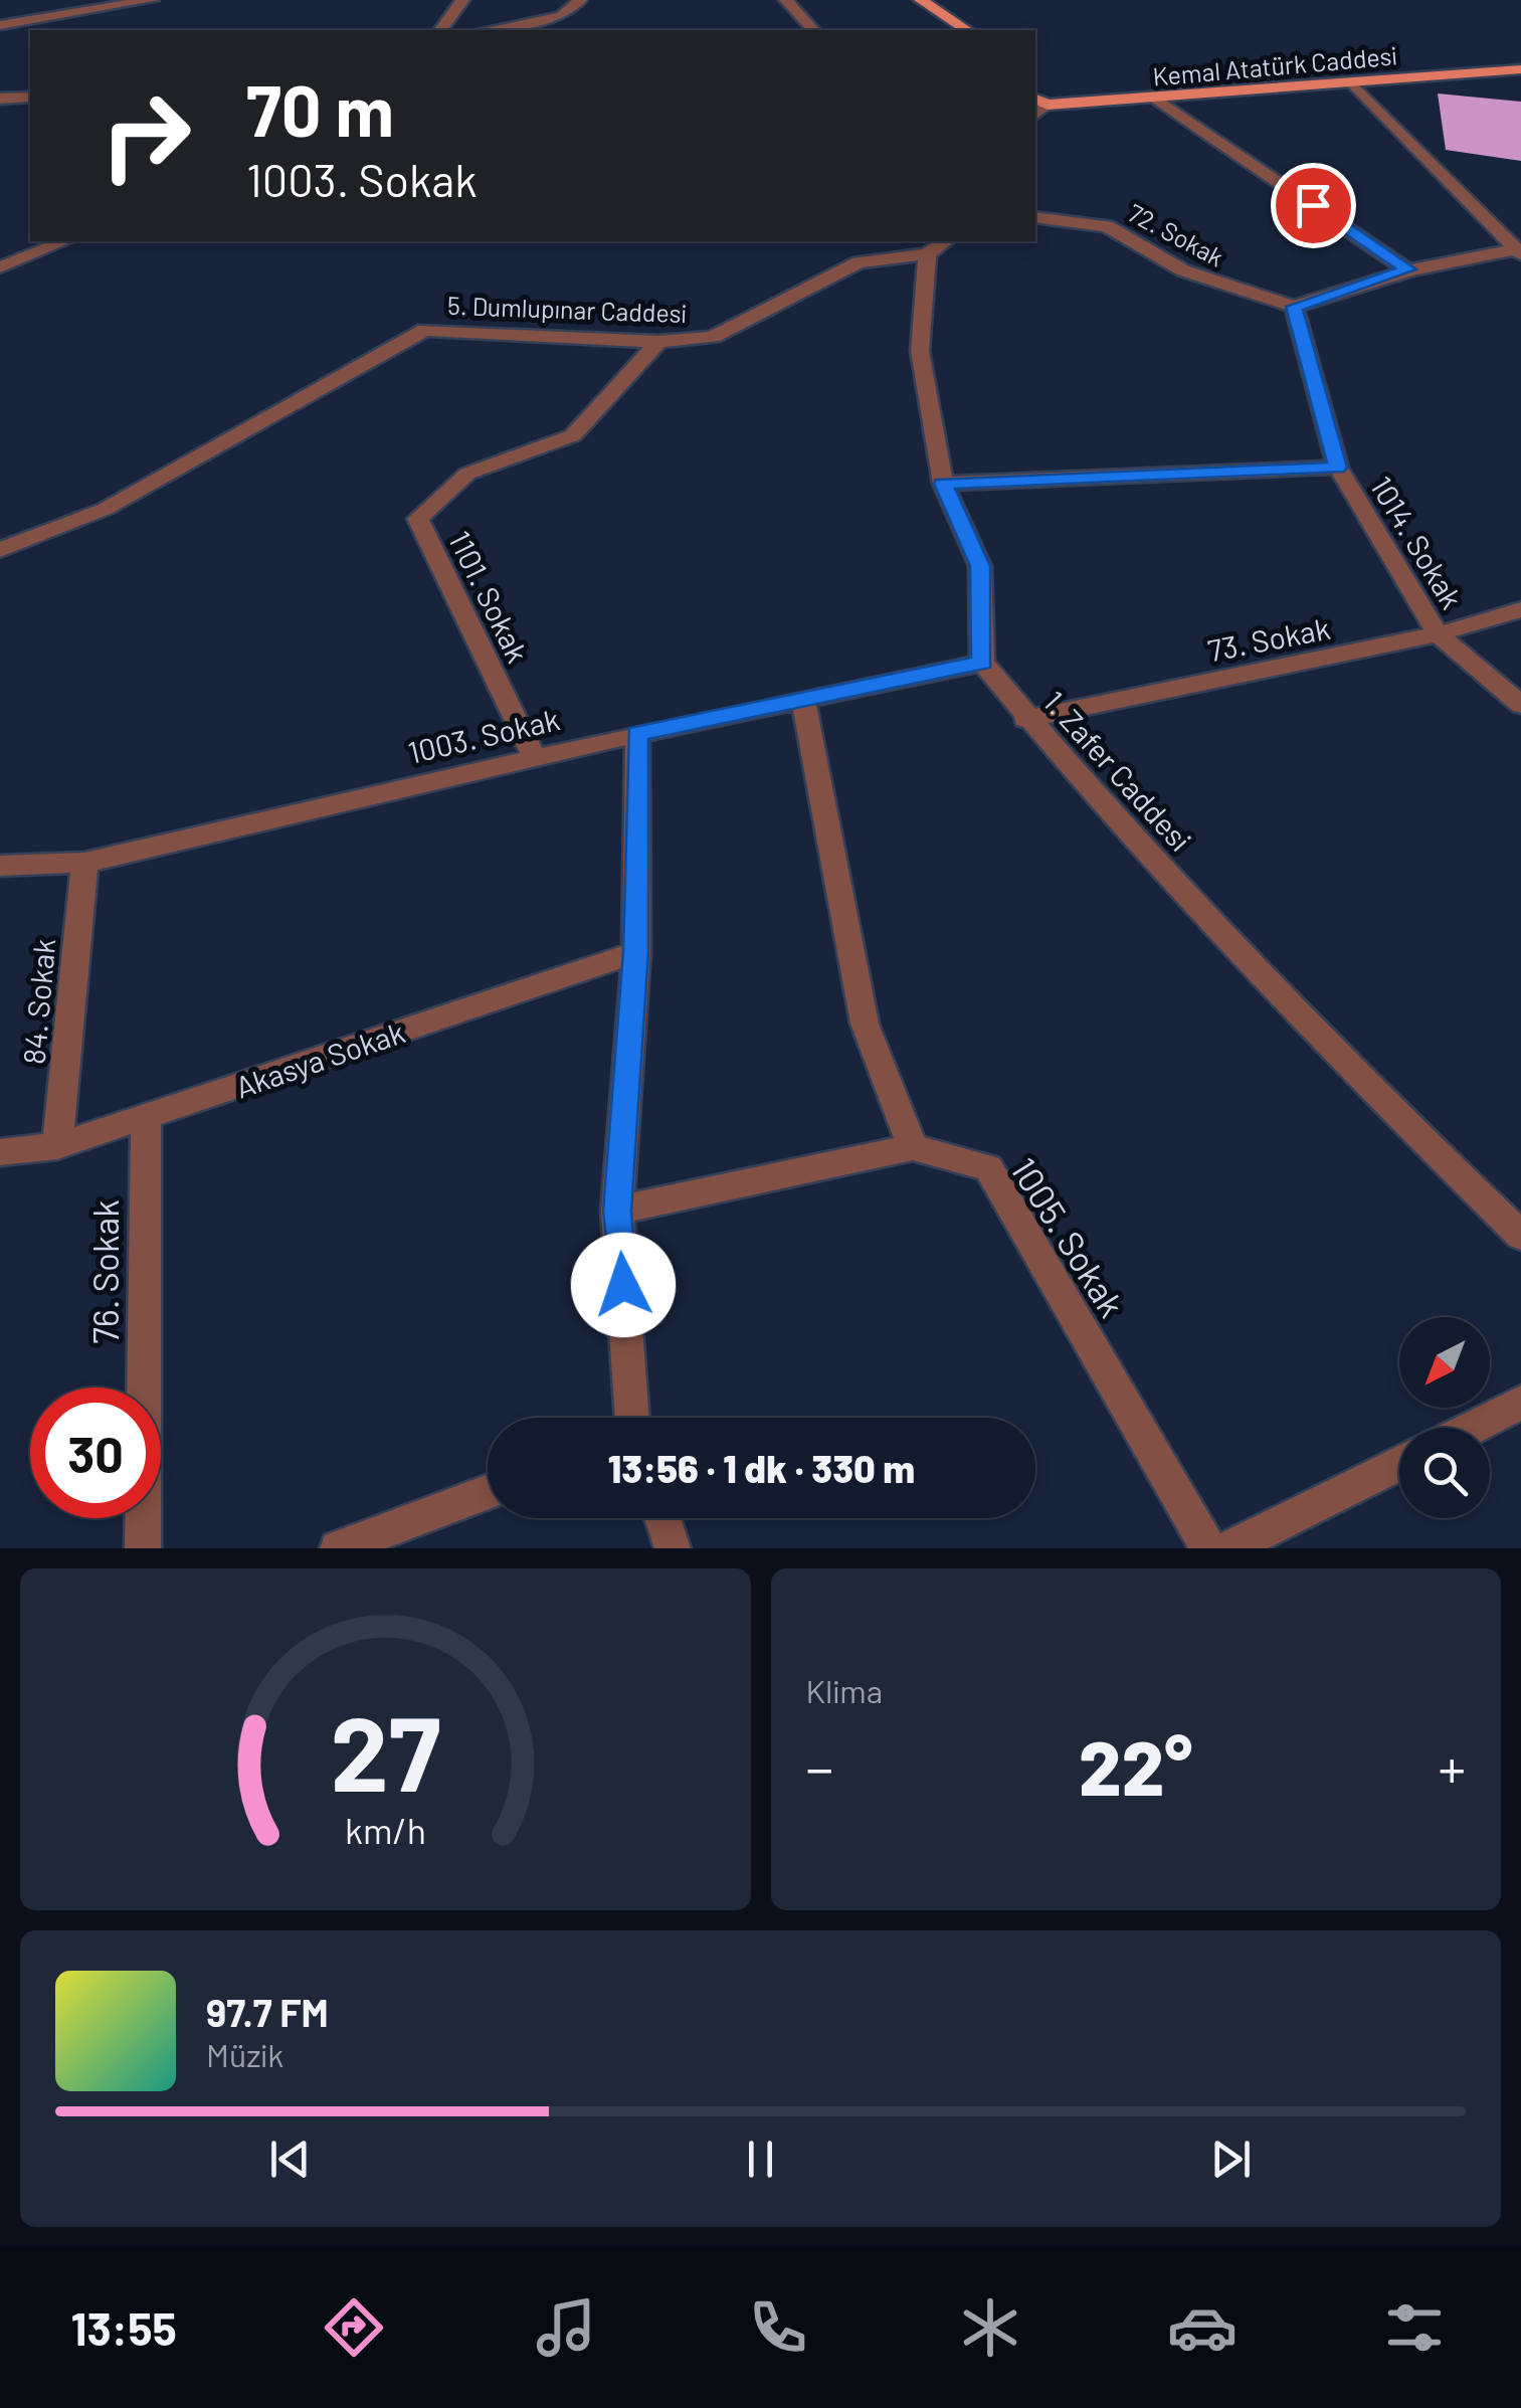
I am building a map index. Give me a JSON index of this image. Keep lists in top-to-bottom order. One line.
{"streets":{"main road":["Kemal Atatürk Caddesi"],"street":["72. Sokak","5. Dumlupınar Caddesi","1014. Sokak","1101. Sokak","73. Sokak","1003. Sokak","1. Zafer Caddesi","84. Sokak","Akasya Sokak","1005. Sokak","76. Sokak"]},"crossings":[["72. Sokak","1014. Sokak"],["5. Dumlupınar Caddesi","1101. Sokak"],["1014. Sokak","73. Sokak"],["1101. Sokak","1003. Sokak"],["73. Sokak","1. Zafer Caddesi"],["1003. Sokak","1. Zafer Caddesi"],["1003. Sokak","84. Sokak"],["84. Sokak","Akasya Sokak"],["Akasya Sokak","76. Sokak"]],"north":"bottom left","page":{"turn":["70 m","1003. Sokak"],"limit":"30","trip":"13:56 · 1 dk · 330 m","tile":"Klima","heat":["−","22°","+"],"song":["97.7 FM","Müzik"],"tabs":"13:55","gauge":["27","km/h"]}}
